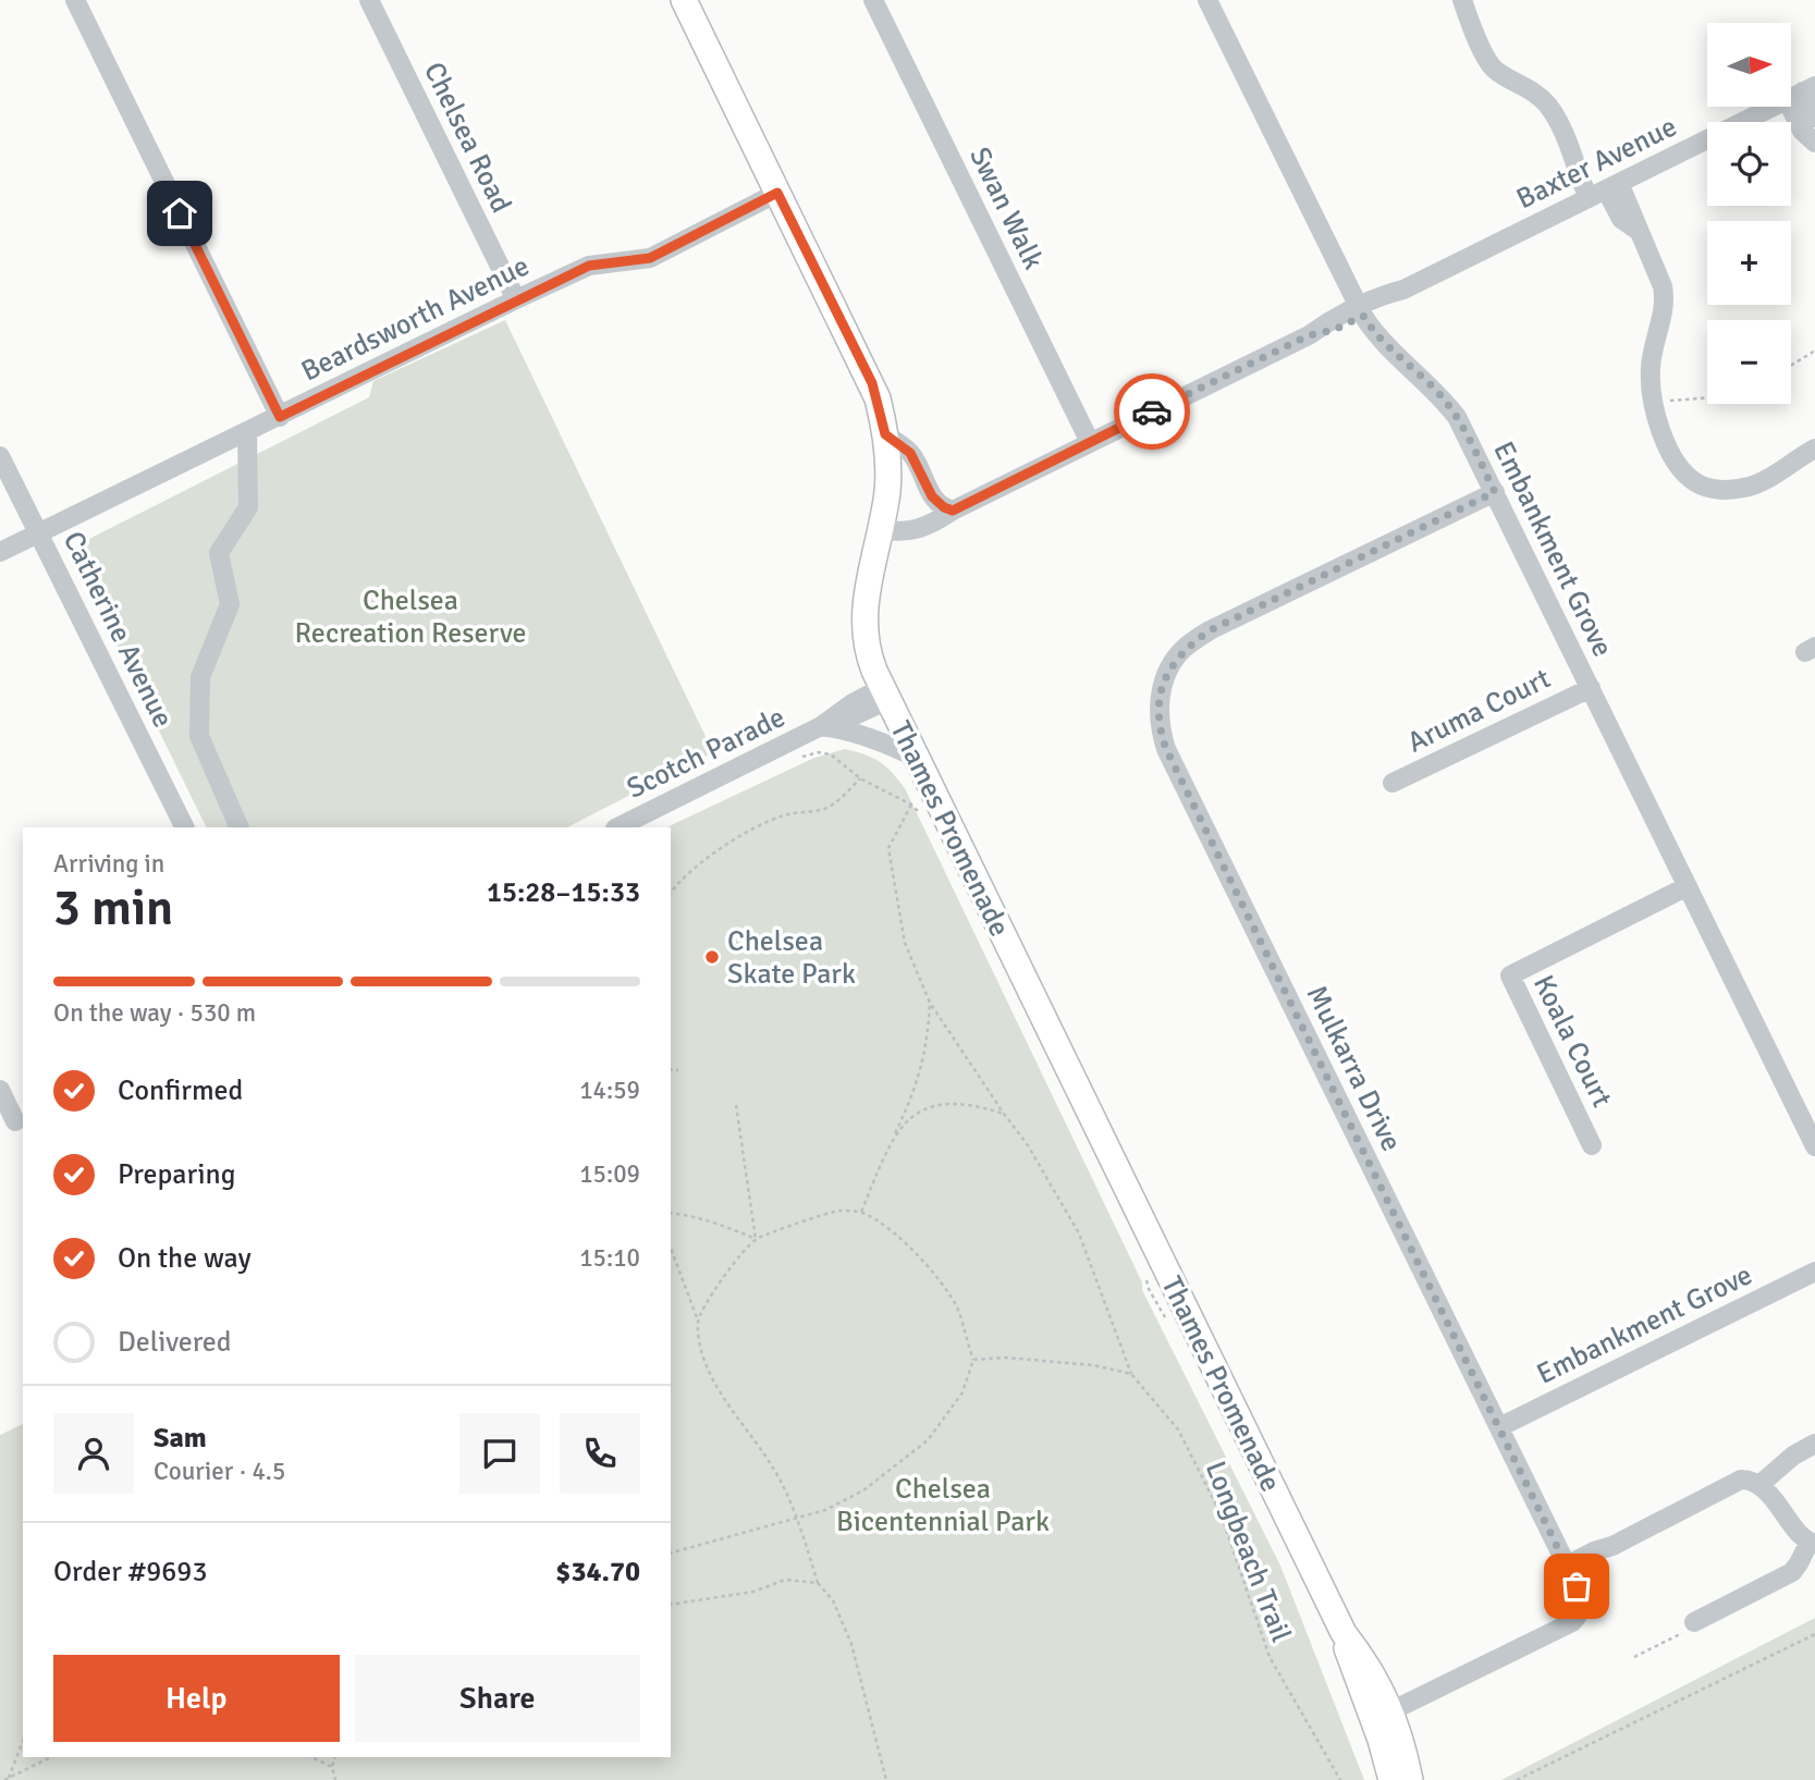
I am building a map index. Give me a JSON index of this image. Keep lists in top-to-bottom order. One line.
{"streets":{"main road":["Thames Promenade"],"street":["Chelsea Road","Baxter Avenue","Swan Walk","Beardsworth Avenue","Embankment Grove","Catherine Avenue","Aruma Court","Scotch Parade","Koala Court","Mulkarra Drive"],"path":["Longbeach Trail"]},"crossings":[["Chelsea Road","Beardsworth Avenue"],["Baxter Avenue","Swan Walk"],["Baxter Avenue","Embankment Grove"],["Baxter Avenue","Thames Promenade"],["Beardsworth Avenue","Catherine Avenue"],["Beardsworth Avenue","Thames Promenade"],["Embankment Grove","Aruma Court"],["Embankment Grove","Koala Court"],["Embankment Grove","Mulkarra Drive"],["Scotch Parade","Thames Promenade"],["Thames Promenade","Mulkarra Drive"]],"parks":["Chelsea Recreation Reserve","Chelsea Bicentennial Park"],"places":["Chelsea Skate Park"],"north":"right","page":{"map_buttons":["+","−"],"heading":["3 min","Arriving in","15:28–15:33"],"panel":["Sam","Courier · 4.5","Order #9693","$34.70"],"bar":"On the way · 530 m","list":[["Confirmed","14:59"],["Preparing","15:09"],["On the way","15:10"],"Delivered"],"buttons":["Help","Share"]}}
